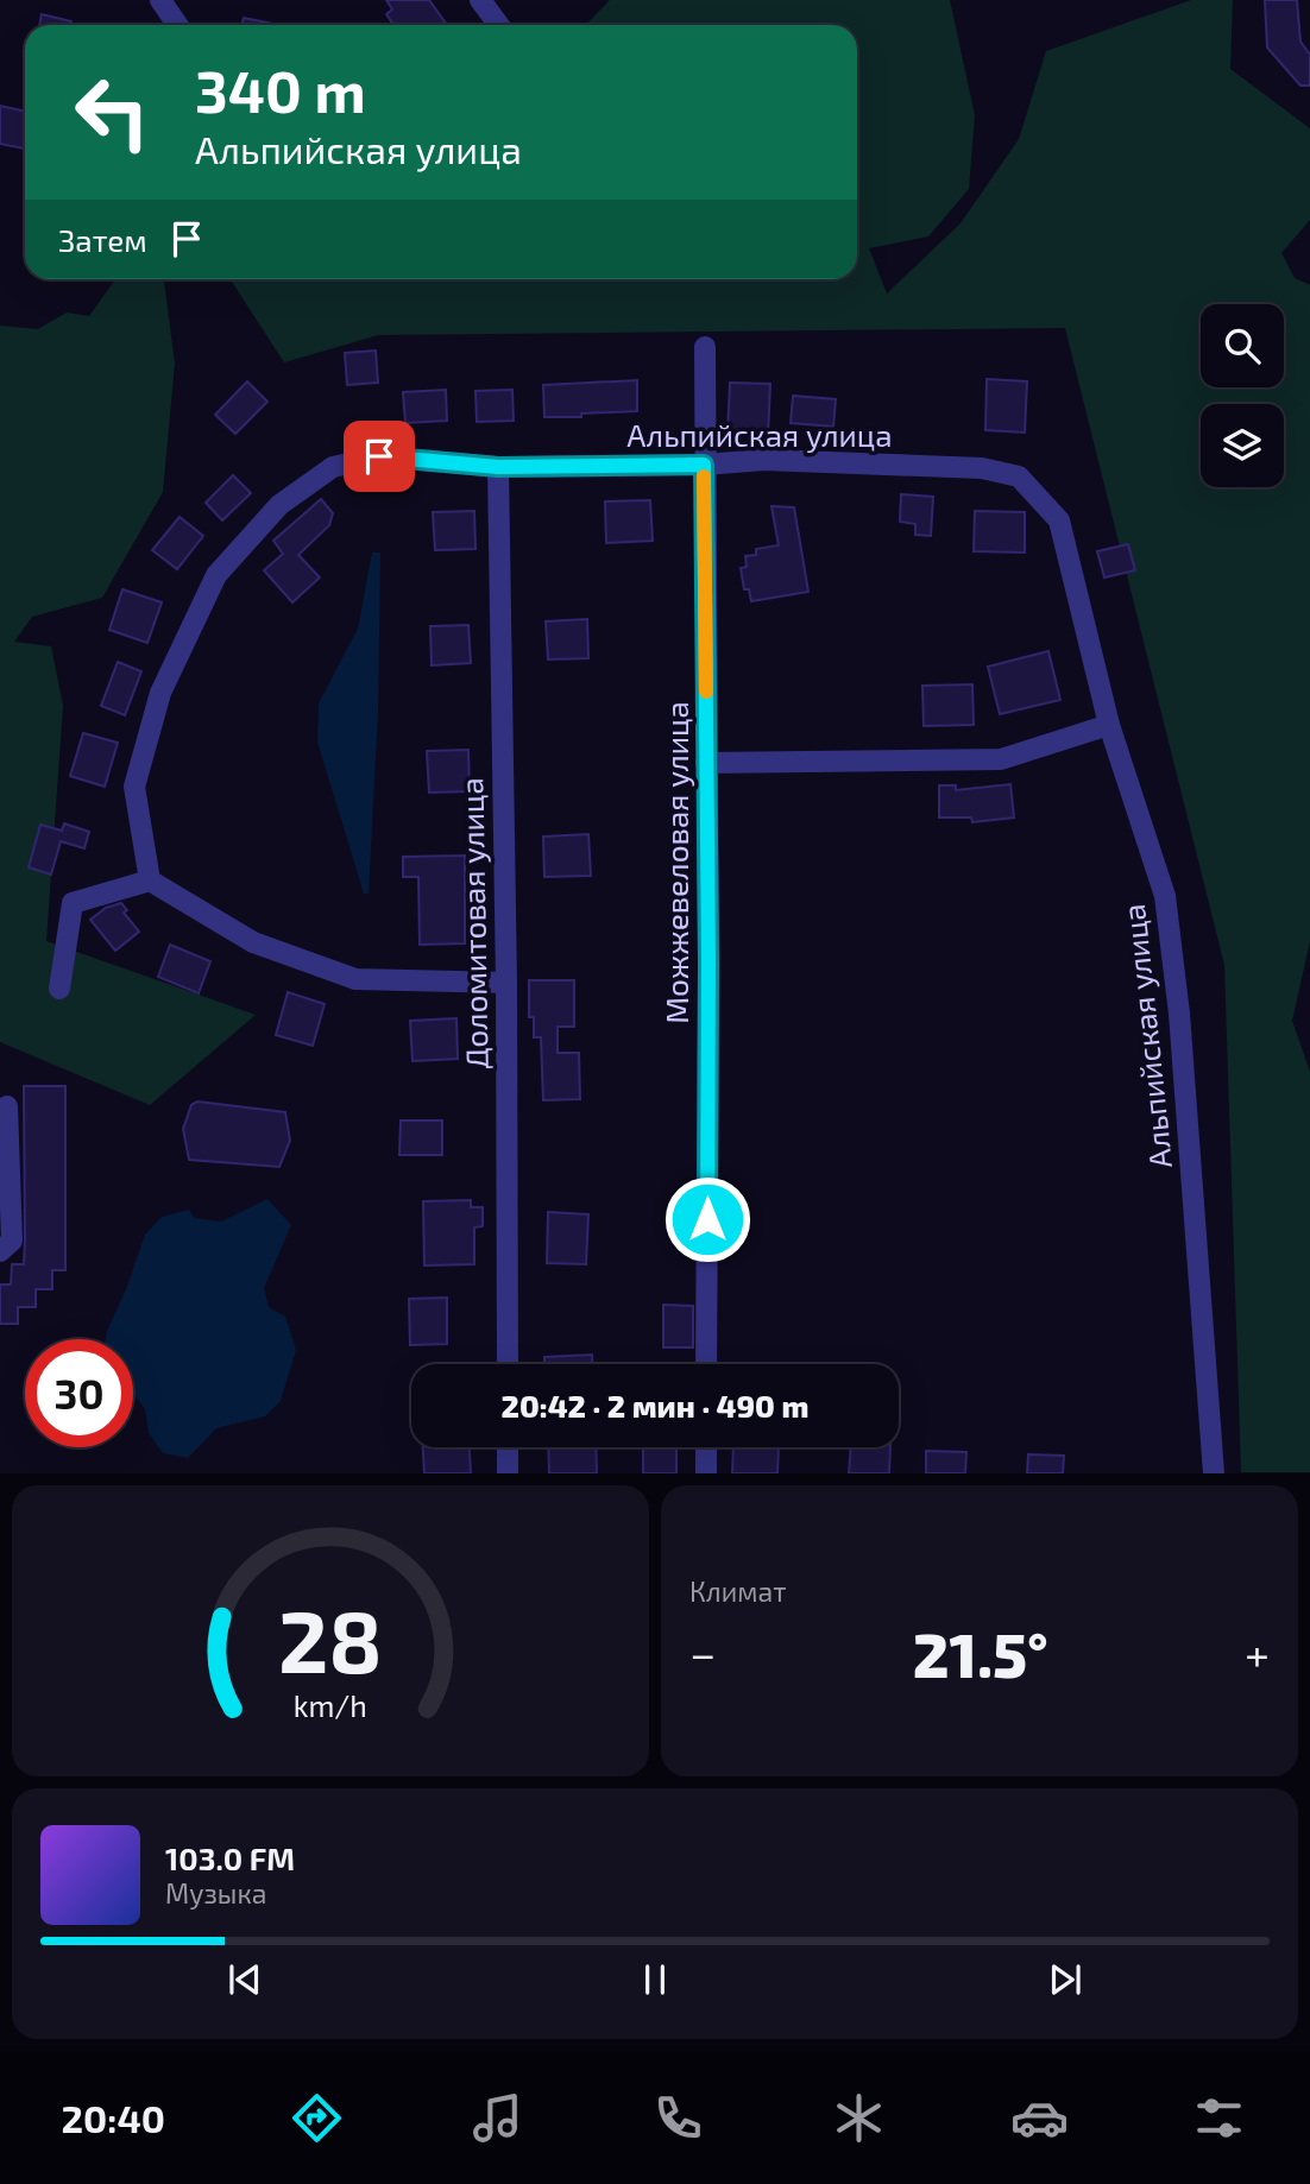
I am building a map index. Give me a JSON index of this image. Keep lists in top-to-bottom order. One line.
{"streets":{"street":["Альпийская улица","Можжевеловая улица","Доломитовая улица"]},"crossings":[["Альпийская улица","Можжевеловая улица"],["Альпийская улица","Доломитовая улица"]],"page":{"turn":["340 m","Альпийская улица"],"then":"Затем","limit":"30","trip":"20:42 · 2 мин · 490 m","tile":"Климат","heat":["−","21.5°","+"],"song":["103.0 FM","Музыка"],"tabs":"20:40","gauge":["28","km/h"]}}
